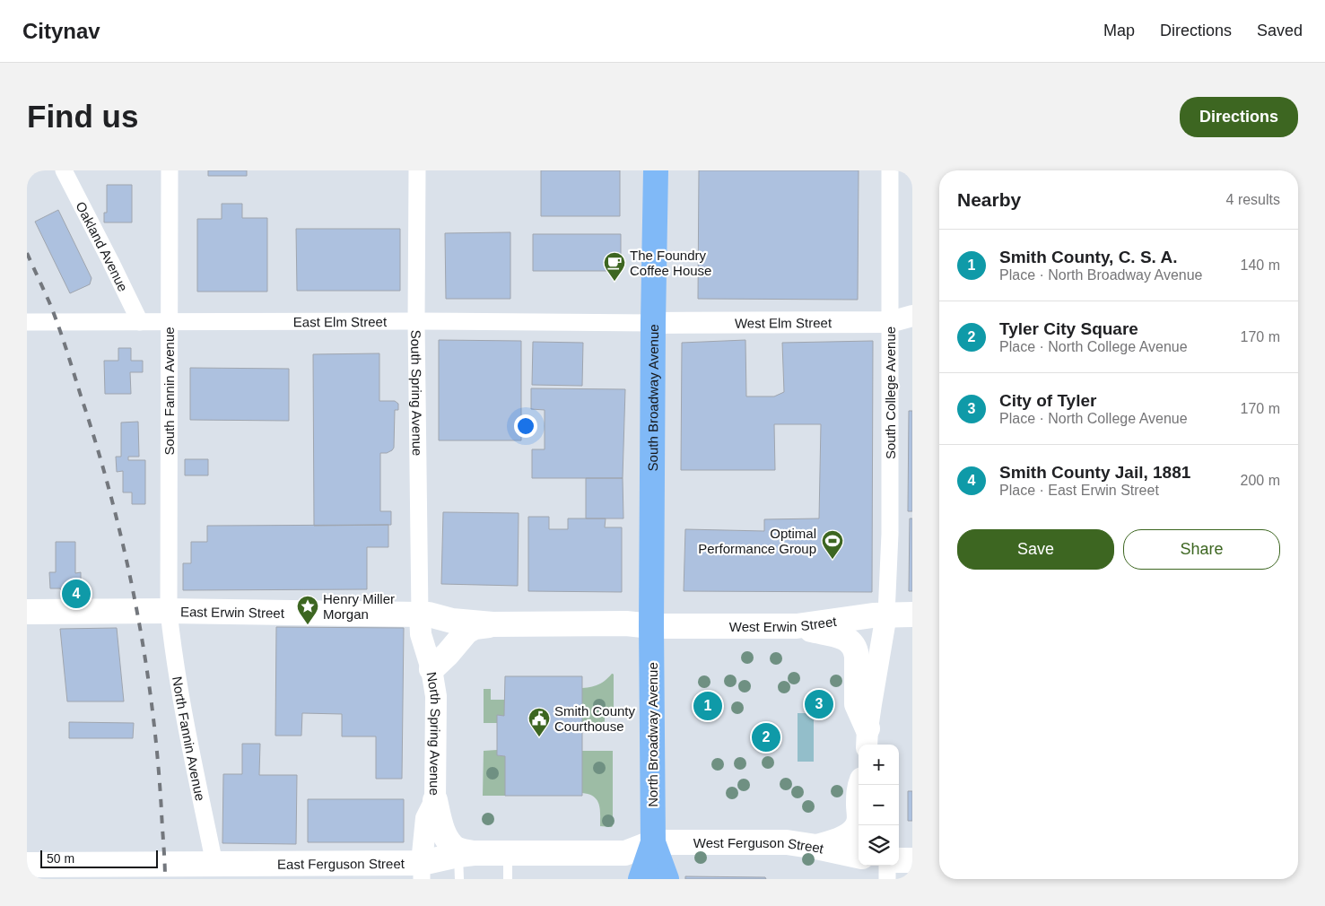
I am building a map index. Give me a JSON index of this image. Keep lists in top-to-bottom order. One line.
{"streets":{"main road":["South Broadway Avenue","East Erwin Street","West Erwin Street","North Broadway Avenue","West Ferguson Street","East Ferguson Street"],"street":["Oakland Avenue","East Elm Street","West Elm Street","South Fannin Avenue","South Spring Avenue","South College Avenue","North Spring Avenue","North Fannin Avenue"]},"crossings":[["Oakland Avenue","East Elm Street"],["East Elm Street","West Elm Street"],["East Elm Street","South Fannin Avenue"],["East Elm Street","South Spring Avenue"],["East Elm Street","South Broadway Avenue"],["West Elm Street","South College Avenue"],["West Elm Street","South Broadway Avenue"],["South Fannin Avenue","East Erwin Street"],["South Fannin Avenue","North Fannin Avenue"],["South Spring Avenue","East Erwin Street"],["South Spring Avenue","North Spring Avenue"],["South College Avenue","West Erwin Street"],["South Broadway Avenue","East Erwin Street"],["South Broadway Avenue","West Erwin Street"],["South Broadway Avenue","North Broadway Avenue"],["East Erwin Street","West Erwin Street"],["East Erwin Street","North Spring Avenue"],["East Erwin Street","North Broadway Avenue"],["East Erwin Street","North Fannin Avenue"],["West Erwin Street","North Broadway Avenue"],["North Spring Avenue","East Ferguson Street"],["North Broadway Avenue","West Ferguson Street"],["North Broadway Avenue","East Ferguson Street"],["North Fannin Avenue","East Ferguson Street"],["West Ferguson Street","East Ferguson Street"]],"places":{"cafe":["The Foundry Coffee House"],"sports":["Optimal Performance Group"],"place":["Henry Miller Morgan"],"public building":["Smith County Courthouse"]},"scale_bar":"50 m","page":{"header":"Citynav","nav":["Map","Directions","Saved"],"buttons":["Directions",["Save","Share"]],"title":"Find us","heading":["Nearby","4 results"],"list":[{"mark":"1","name":"Smith County, C. S. A.","note":"Place · North Broadway Avenue","value":"140 m"},{"mark":"2","name":"Tyler City Square","note":"Place · North College Avenue","value":"170 m"},{"mark":"3","name":"City of Tyler","note":"Place · North College Avenue","value":"170 m"},{"mark":"4","name":"Smith County Jail, 1881","note":"Place · East Erwin Street","value":"200 m"}],"pins":["4","3","1","2"],"map_buttons":["+","−"],"scale":"50 m"}}
